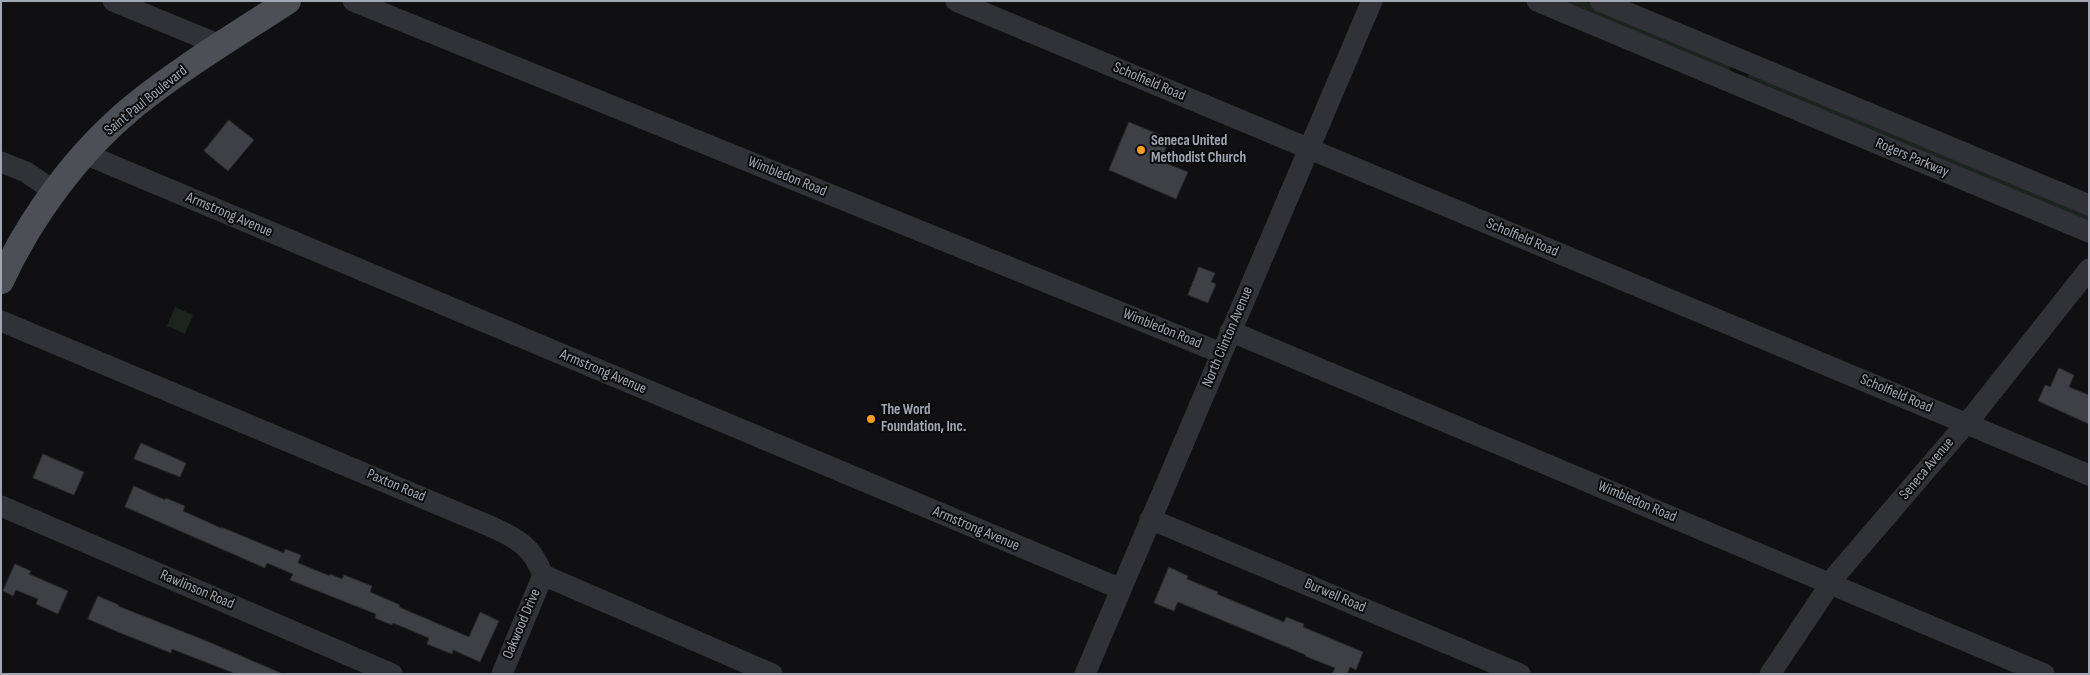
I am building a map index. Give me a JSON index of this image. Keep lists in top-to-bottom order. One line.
{"streets":{"main road":["Saint Paul Boulevard"],"street":["Scholfield Road","Rogers Parkway","Wimbledon Road","Armstrong Avenue","North Clinton Avenue","Seneca Avenue","Paxton Road","Rawlinson Road","Burwell Road","Oakwood Drive"]},"crossings":[["Scholfield Road","North Clinton Avenue"],["Scholfield Road","Seneca Avenue"],["Saint Paul Boulevard","Armstrong Avenue"],["Wimbledon Road","North Clinton Avenue"],["Wimbledon Road","Seneca Avenue"],["Armstrong Avenue","North Clinton Avenue"],["North Clinton Avenue","Burwell Road"],["Paxton Road","Oakwood Drive"]],"places":["Seneca United Methodist Church","The Word Foundation, Inc."]}
